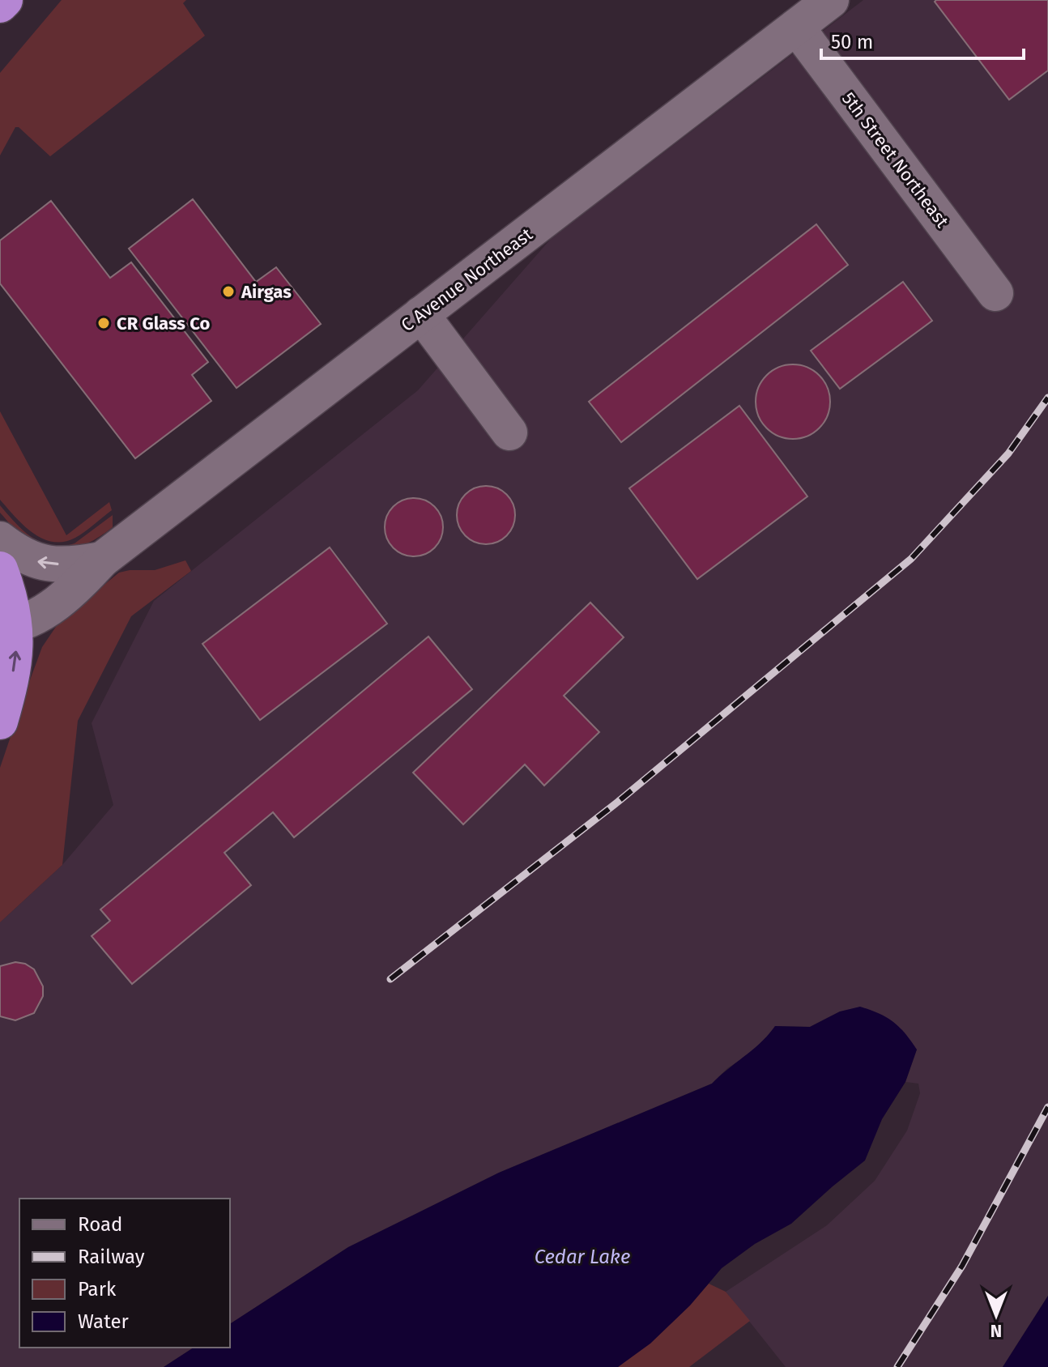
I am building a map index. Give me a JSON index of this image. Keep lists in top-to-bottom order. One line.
{"streets":{"street":["5th Street Northeast","C Avenue Northeast"]},"crossings":[["5th Street Northeast","C Avenue Northeast"]],"water":["Cedar Lake"],"places":["Airgas","CR Glass Co"],"legend":["Road","Railway","Park","Water"],"scale_bar":"50 m","north":"bottom"}
